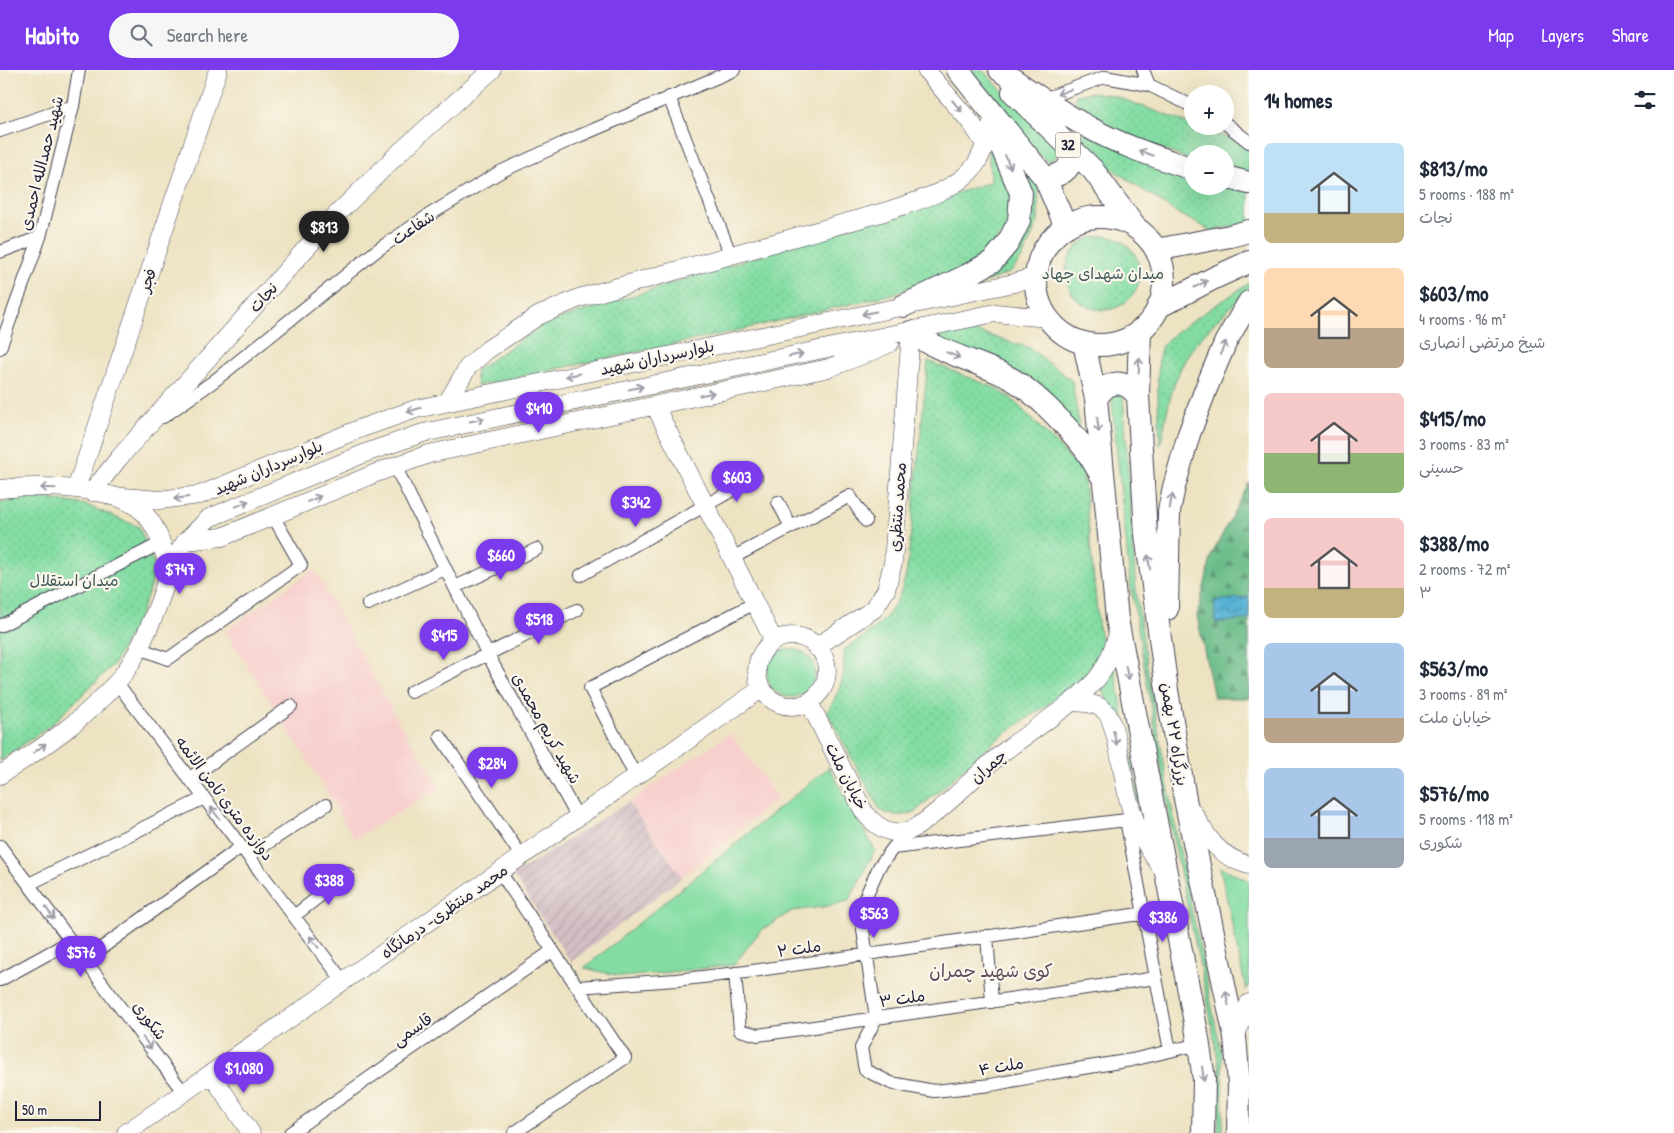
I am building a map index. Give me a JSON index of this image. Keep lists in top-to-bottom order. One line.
{"streets":{"highway":["32","بزرگراه ۲۲ بهمن"],"main road":["شفاعت","فجر","نجات","بلوارسرداران شهید","محمد منتظری","چمران","خیابان ملت","محمد منتظری- درمانگاه"],"street":["شهید حمدالله احمدی","شهید کریم محمدی","دوازده متری ثامن الائمه","ملت ۲","ملت ۳","شکوری","قاسمی","ملت ۴"]},"crossings":[["32","بلوارسرداران شهید"],["32","بزرگراه ۲۲ بهمن"],["شفاعت","فجر"],["شفاعت","نجات"],["بلوارسرداران شهید","محمد منتظری"],["بلوارسرداران شهید","بزرگراه ۲۲ بهمن"],["محمد منتظری","خیابان ملت"],["محمد منتظری","محمد منتظری- درمانگاه"],["شهید کریم محمدی","محمد منتظری- درمانگاه"],["چمران","خیابان ملت"],["خیابان ملت","محمد منتظری- درمانگاه"],["دوازده متری ثامن الائمه","محمد منتظری- درمانگاه"],["محمد منتظری- درمانگاه","شکوری"],["ملت ۲","ملت ۳"],["ملت ۳","ملت ۴"]],"one_way":["دوازده متری ثامن الائمه","شکوری"],"districts":["کوی شهید چمران"],"parks":["میدان شهدای جهاد","میدان استقلال"],"scale_bar":"50 m","page":{"header":"Habito","search":"Search here","nav":["Map","Layers","Share"],"heading":"14 homes","map_buttons":["+","−"],"list":[{"name":"$813/mo","note":"5 rooms · 188 m² · نجات"},{"name":"$603/mo","note":"4 rooms · 96 m² · شیخ مرتضی انصاری"},{"name":"$415/mo","note":"3 rooms · 83 m² · حسینی"},{"name":"$388/mo","note":"2 rooms · 72 m² · ۳"},{"name":"$563/mo","note":"3 rooms · 89 m² · خیابان ملت"},{"name":"$576/mo","note":"5 rooms · 118 m² · شکوری"}],"price":["$813","$410","$603","$342","$660","$747","$518","$415","$284","$388","$563","$386","$576","$1,080"],"scale":"50 m"}}
